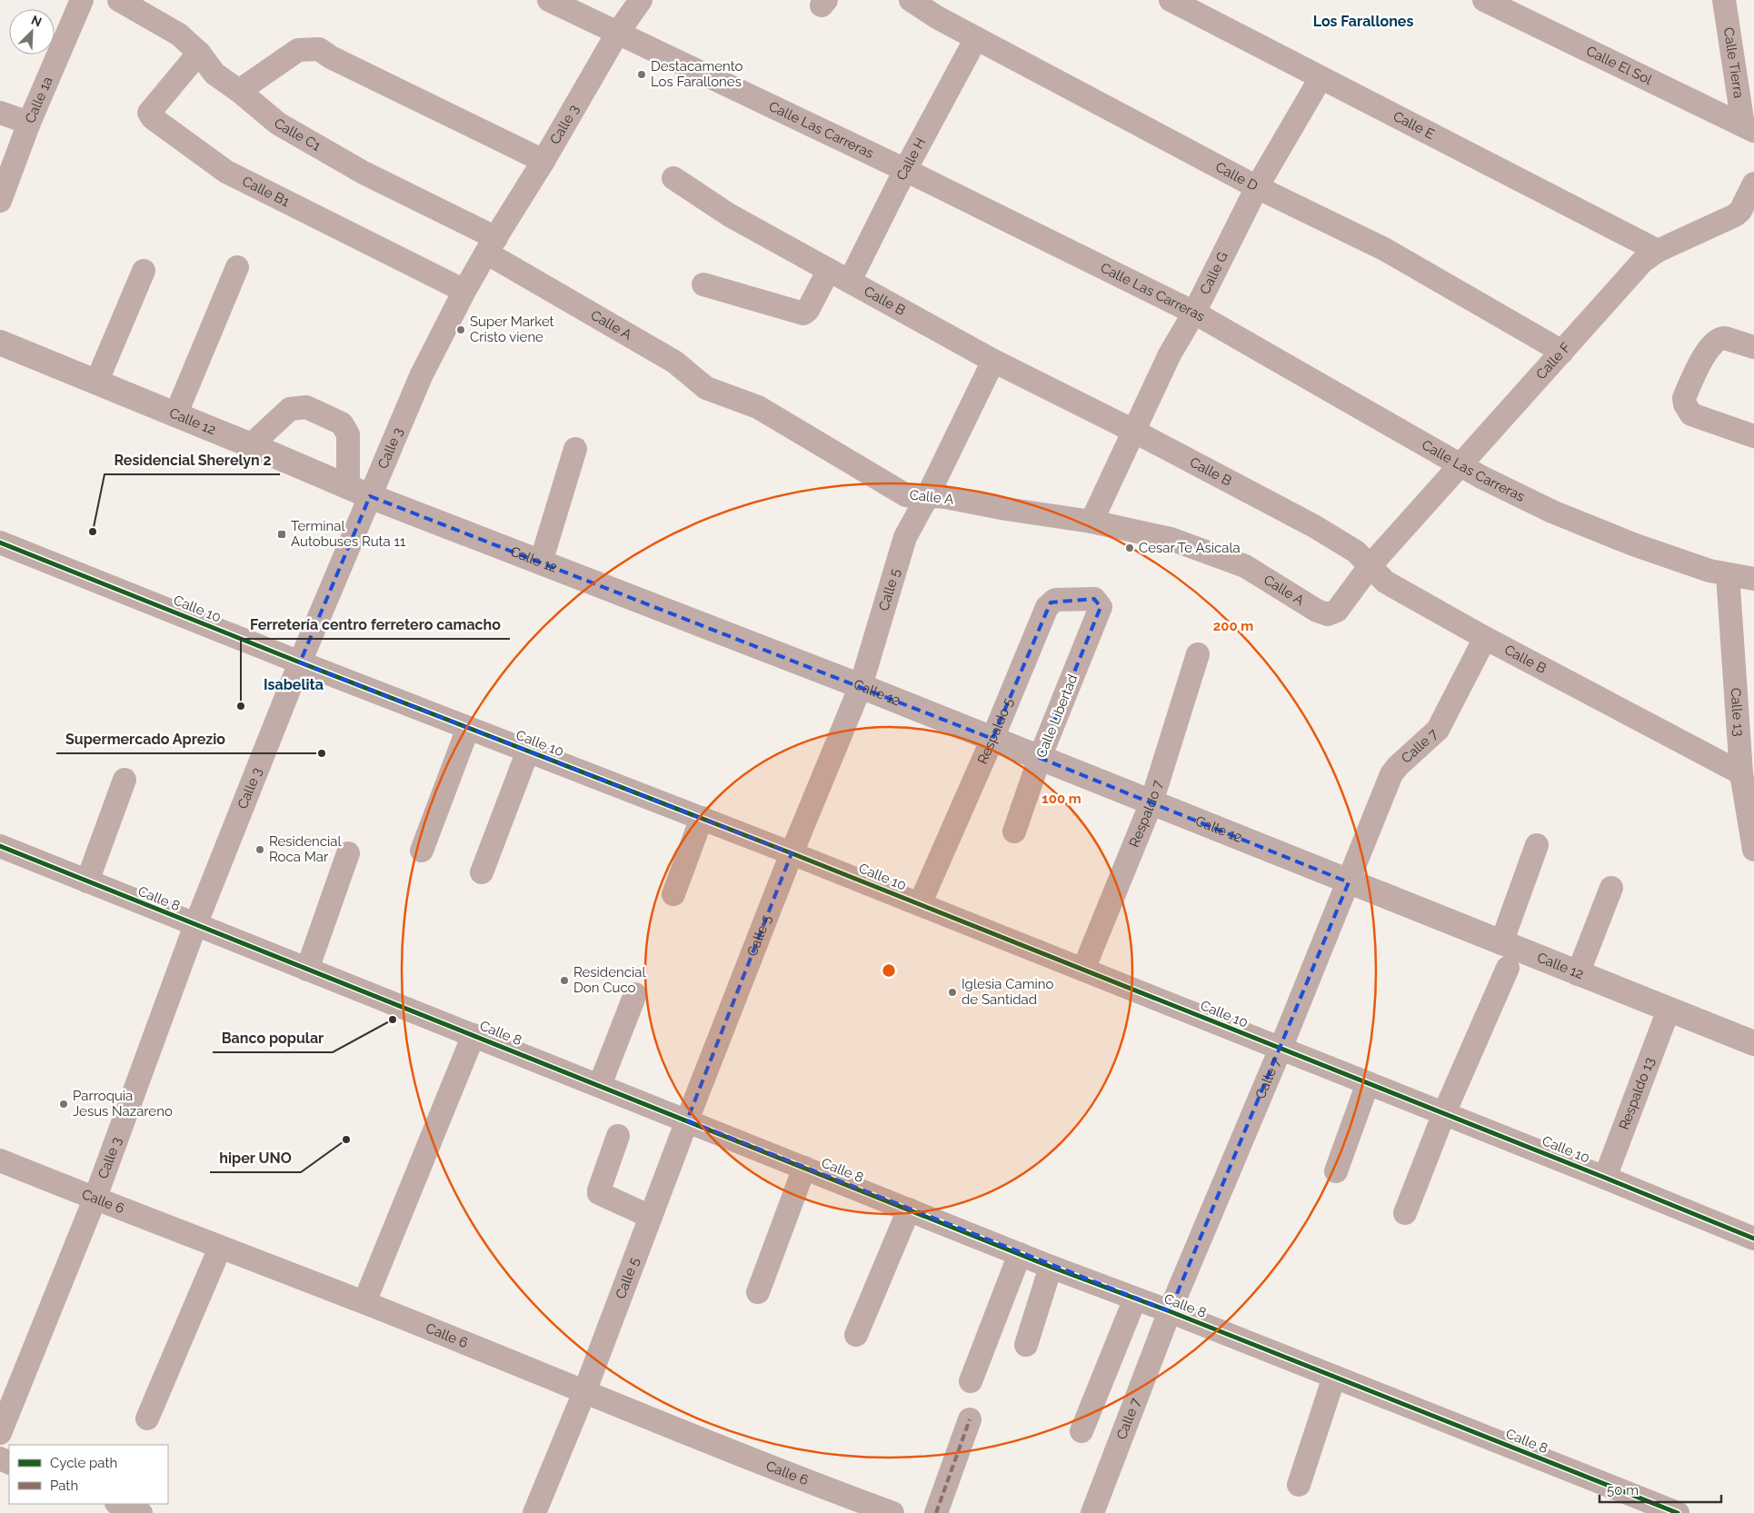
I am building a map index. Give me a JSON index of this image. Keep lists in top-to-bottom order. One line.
{"streets":{"main road":["Calle 12"],"street":["Calle Tierra","Calle El Sol","Calle 1a","Calle 3","Calle E","Calle Las Carreras","Calle C1","Calle H","Calle D","Calle B1","Calle G","Calle B","Calle A","Calle F","Calle 5","Calle 10","Calle 13","Calle Libertad","Respaldo 5","Calle 7","Respaldo 7","Calle 8","Respaldo 13","Calle 6"]},"crossings":[["Calle Tierra","Calle El Sol"],["Calle 3","Calle Las Carreras"],["Calle 3","Calle C1"],["Calle 3","Calle B1"],["Calle 3","Calle A"],["Calle 3","Calle 12"],["Calle 3","Calle 10"],["Calle 3","Calle 8"],["Calle 3","Calle 6"],["Calle E","Calle G"],["Calle E","Calle F"],["Calle Las Carreras","Calle H"],["Calle Las Carreras","Calle G"],["Calle Las Carreras","Calle F"],["Calle Las Carreras","Calle 13"],["Calle C1","Calle B1"],["Calle C1","Calle A"],["Calle H","Calle D"],["Calle H","Calle B"],["Calle D","Calle G"],["Calle D","Calle F"],["Calle G","Calle B"],["Calle G","Calle A"],["Calle B","Calle A"],["Calle B","Calle F"],["Calle B","Calle 5"],["Calle B","Calle 13"],["Calle B","Calle 7"],["Calle A","Calle F"],["Calle A","Calle 5"],["Calle 12","Calle 5"],["Calle 12","Calle Libertad"],["Calle 12","Respaldo 5"],["Calle 12","Calle 7"],["Calle 12","Respaldo 7"],["Calle 12","Respaldo 13"],["Calle 5","Calle 10"],["Calle 5","Calle 8"],["Calle 5","Calle 6"],["Calle 10","Respaldo 5"],["Calle 10","Calle 7"],["Calle 10","Respaldo 7"],["Calle 10","Respaldo 13"],["Calle Libertad","Respaldo 5"],["Calle 7","Calle 8"]],"districts":["Los Farallones","Isabelita"],"places":{"other":["Destacamento Los Farallones","Super Market Cristo viene","Residencial Sherelyn 2","Cesar Te Asicala","Ferretería centro ferretero camacho","Supermercado Aprezio","Residencial Roca Mar","Residencial Don Cuco","Iglesia Camino de Santidad","Banco popular","Parroquia Jesus Nazareno","hiper UNO"],"transit":["Terminal Autobuses Ruta 11"]},"legend":["Cycle path","Path"],"scale_bar":"50 m","north":"top right","rings":["200 m","100 m"]}
